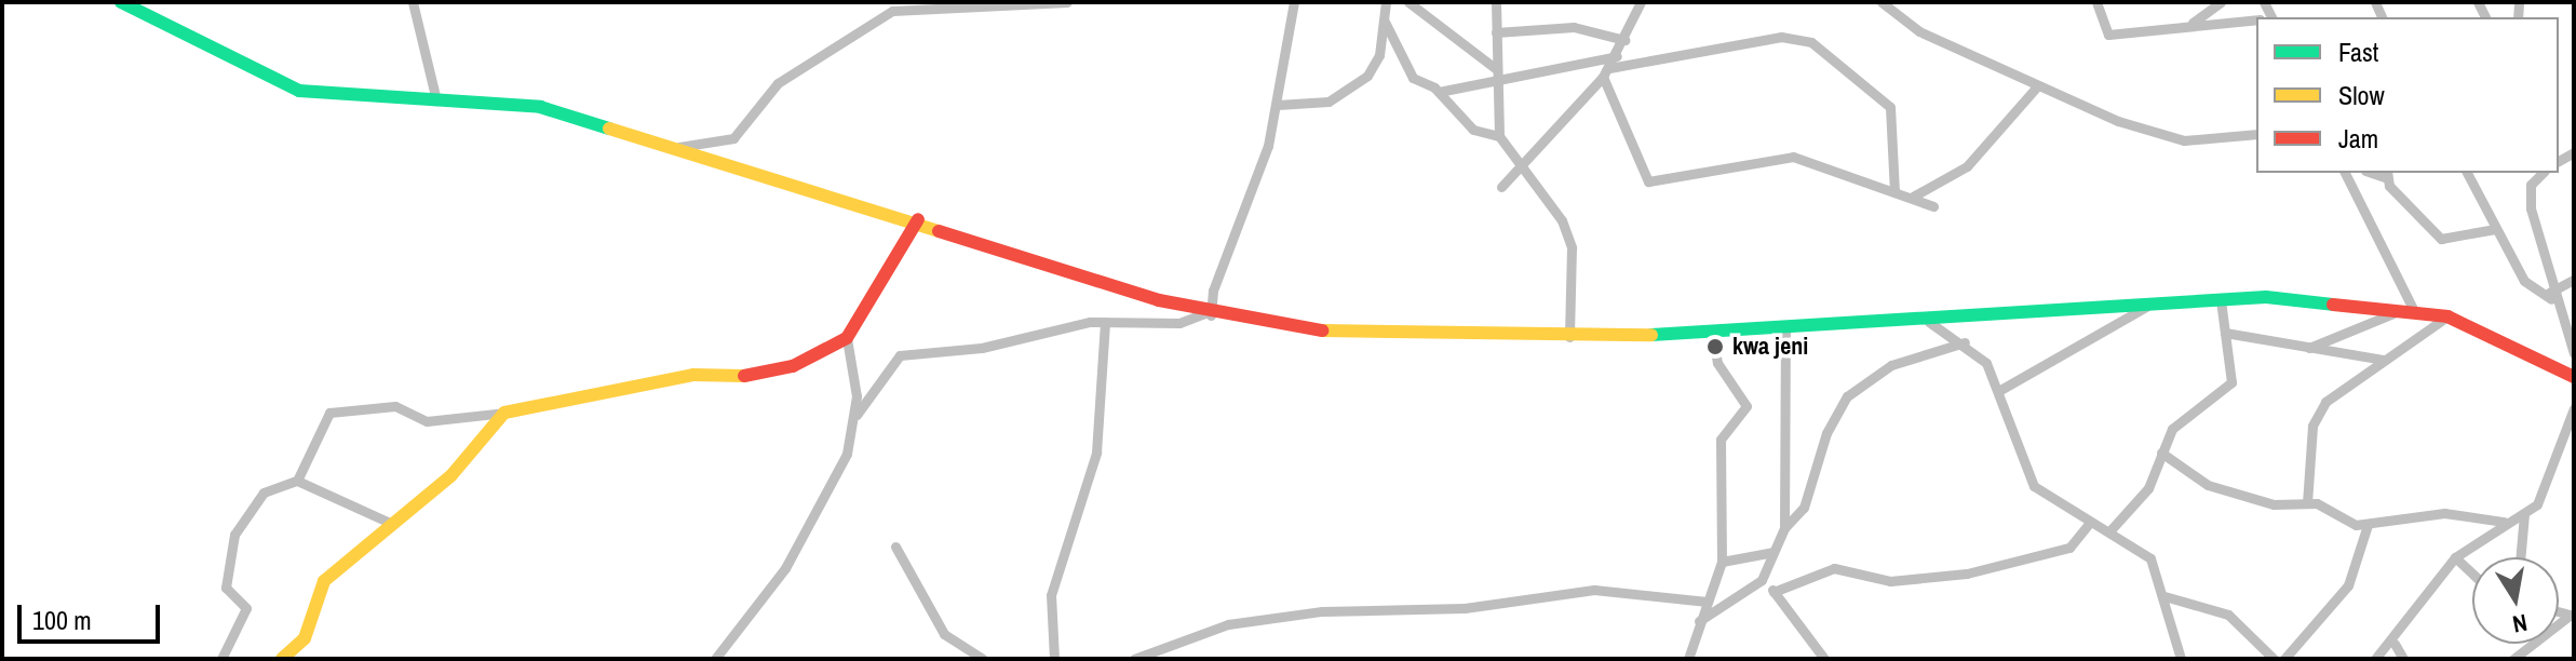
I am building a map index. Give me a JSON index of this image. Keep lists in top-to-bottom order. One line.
{"places":["kwa jeni"],"legend":["Fast","Slow","Jam"],"scale_bar":"100 m","north":"bottom"}
